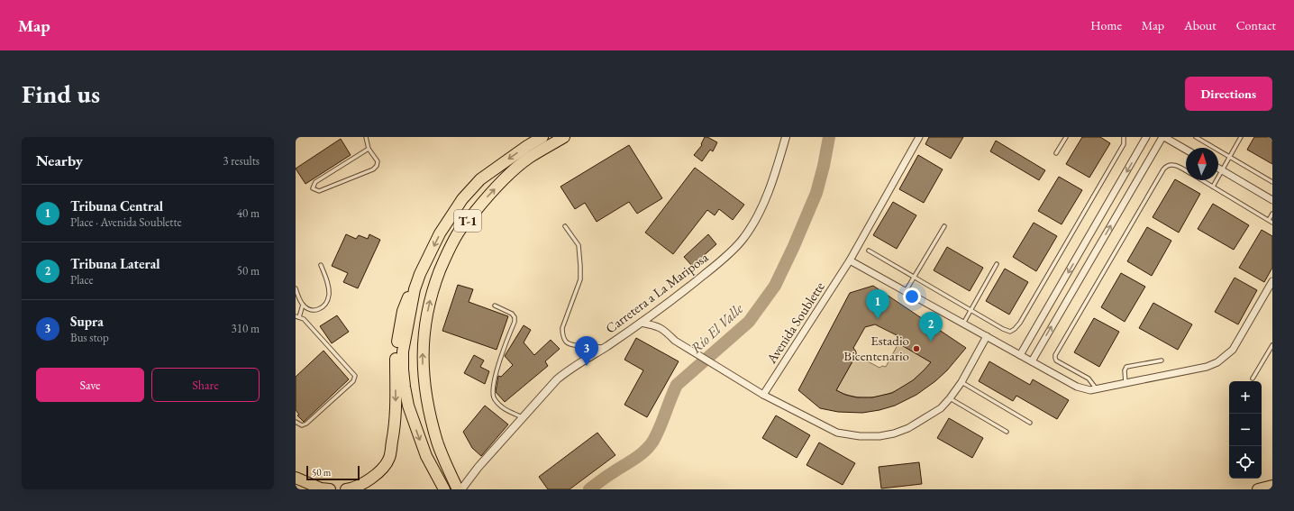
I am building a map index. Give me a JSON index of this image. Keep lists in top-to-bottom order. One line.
{"streets":{"highway":["T-1"],"street":["Carretera a La Mariposa","Avenida Soublette"]},"water":["Río El Valle"],"places":["Estadio Bicentenario"],"scale_bar":"50 m","north":"top","page":{"header":"Map","nav":["Home","Map","About","Contact"],"buttons":["Directions",["Save","Share"]],"title":"Find us","heading":["Nearby","3 results"],"list":[{"mark":"1","name":"Tribuna Central","note":"Place · Avenida Soublette","value":"40 m"},{"mark":"2","name":"Tribuna Lateral","note":"Place","value":"50 m"},{"mark":"3","name":"Supra","note":"Bus stop","value":"310 m"}],"pins":["1","2","3"],"map_buttons":["+","−"],"scale":"50 m"}}
